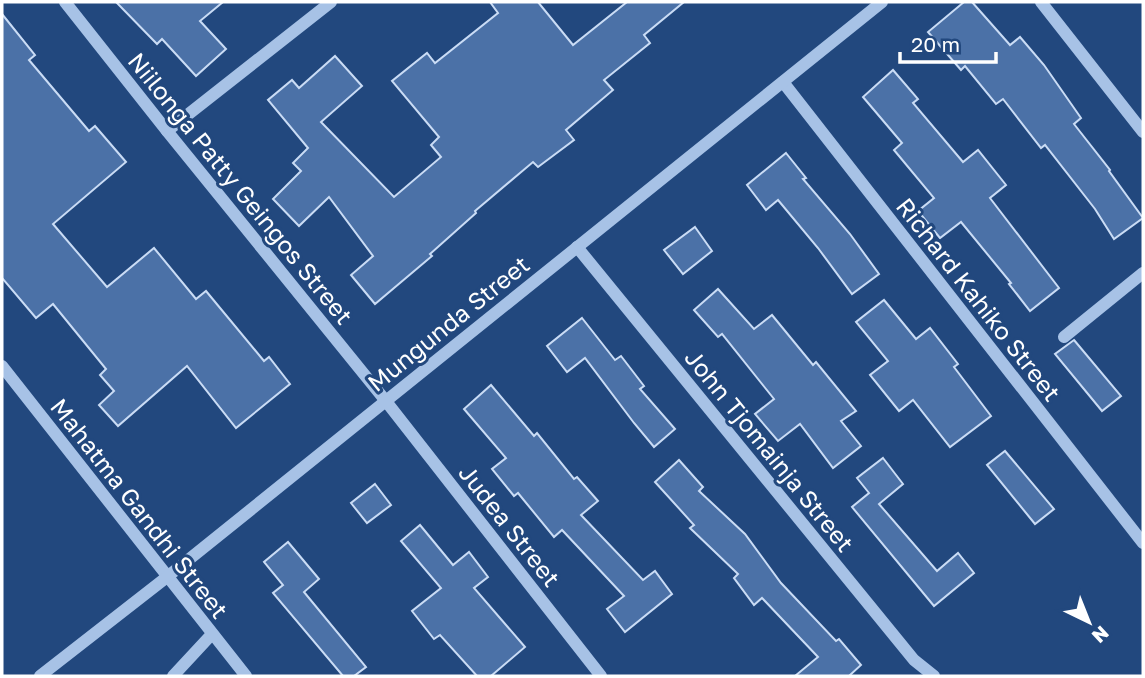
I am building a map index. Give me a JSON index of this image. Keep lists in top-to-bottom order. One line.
{"streets":{"street":["Niilonga Patty Geingos Street","Richard Kahiko Street","Mungunda Street","John Tjomainja Street","Mahatma Gandhi Street","Judea Street"]},"crossings":[["Niilonga Patty Geingos Street","Mungunda Street"],["Niilonga Patty Geingos Street","Judea Street"],["Richard Kahiko Street","Mungunda Street"],["Mungunda Street","John Tjomainja Street"],["Mungunda Street","Mahatma Gandhi Street"],["Mungunda Street","Judea Street"]],"scale_bar":"20 m","north":"bottom right"}
